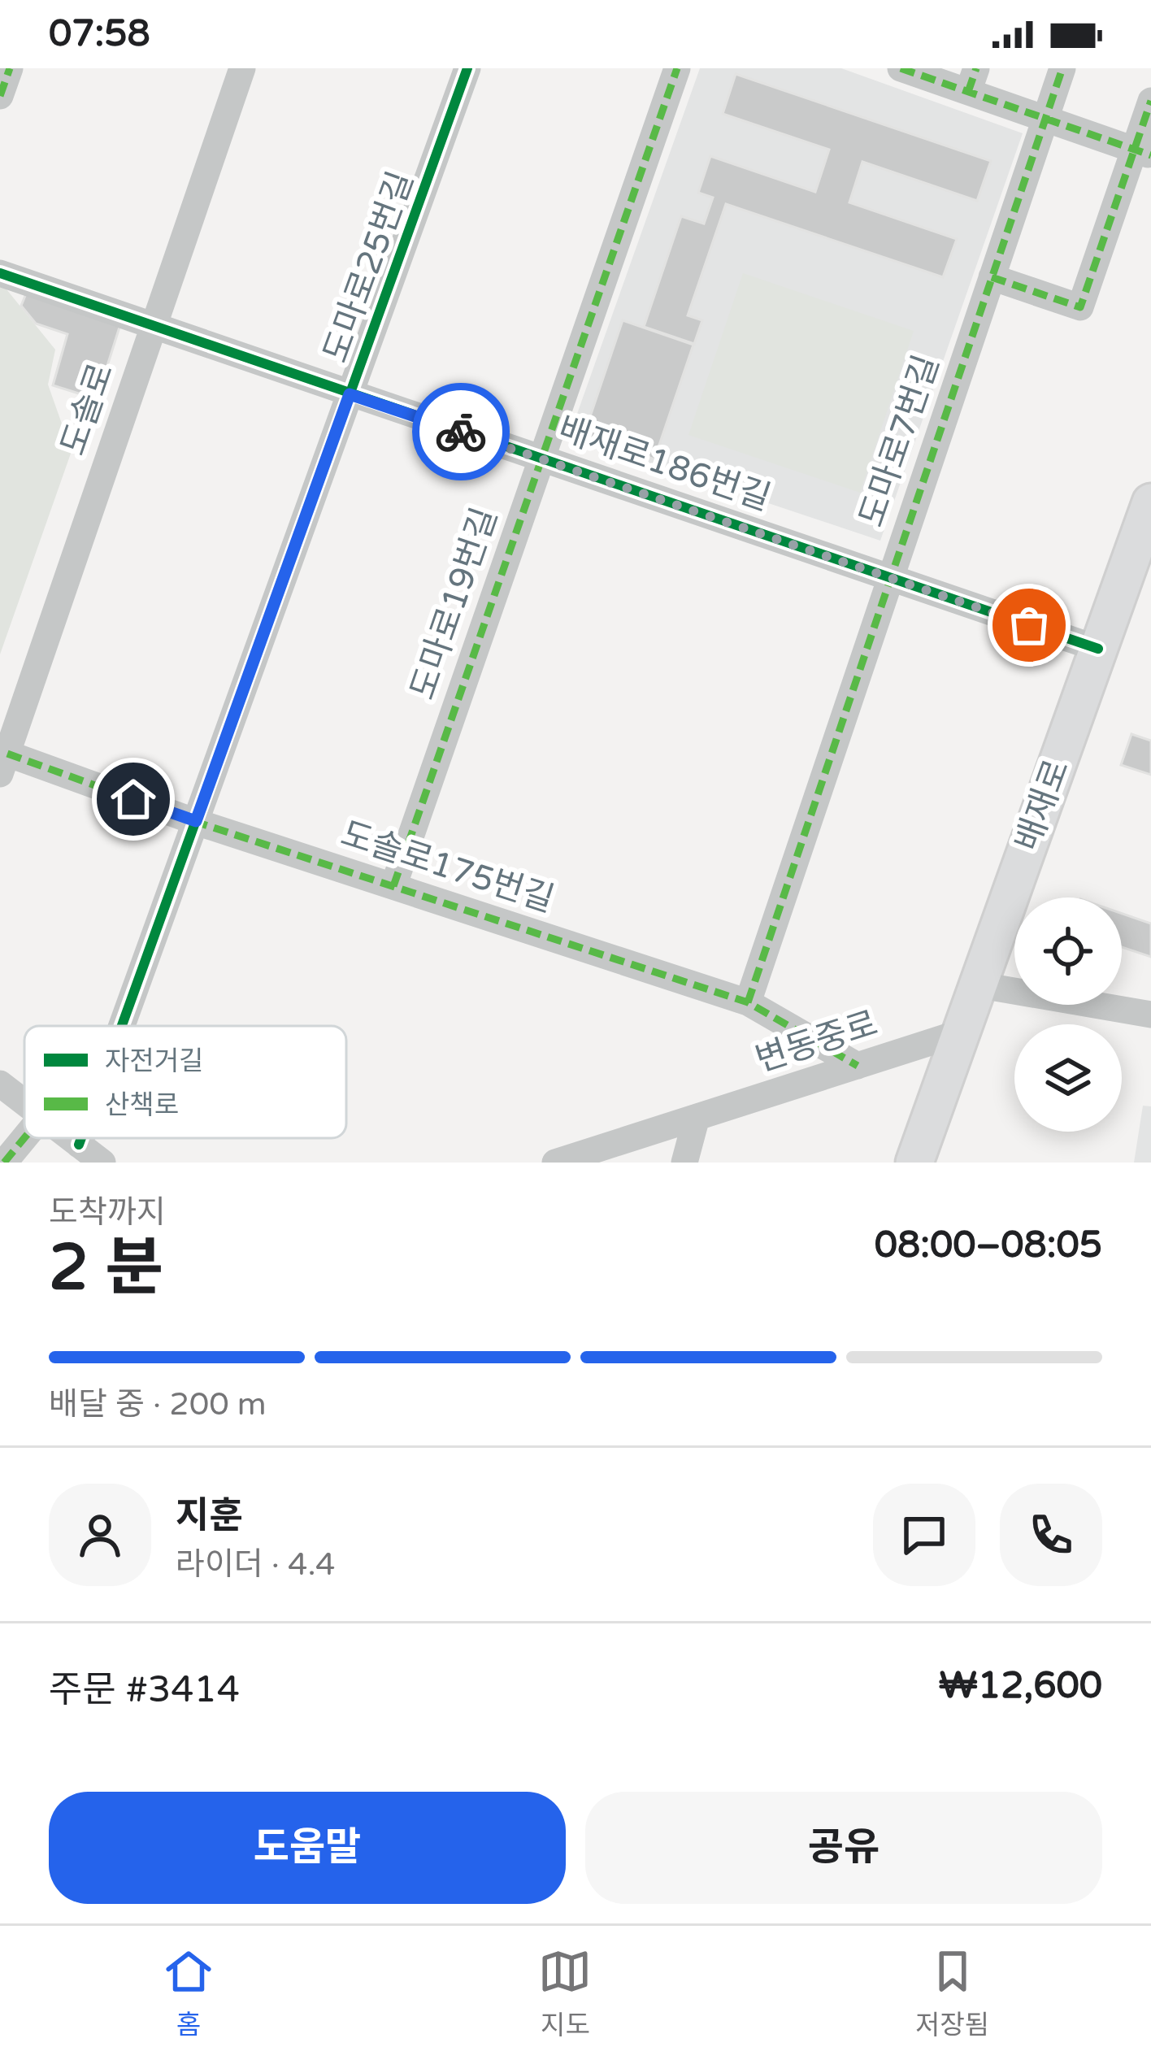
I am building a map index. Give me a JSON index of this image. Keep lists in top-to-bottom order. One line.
{"streets":{"main road":["배재로"],"street":["도마로25번길","도솔로","도마로7번길","배재로186번길","도마로19번길","도솔로175번길","변동중로"]},"crossings":[["도마로25번길","배재로186번길"],["도마로25번길","도솔로175번길"],["도솔로","배재로186번길"],["도솔로","도솔로175번길"],["도마로7번길","배재로186번길"],["도마로7번길","도솔로175번길"],["배재로186번길","도마로19번길"],["배재로186번길","배재로"],["도마로19번길","도솔로175번길"],["배재로","변동중로"],["도솔로175번길","변동중로"]],"legend":["자전거길","산책로"],"page":{"status":"07:58","heading":["2 분","도착까지","08:00–08:05"],"panel":["지훈","라이더 · 4.4","주문 #3414","₩12,600"],"bar":"배달 중 · 200 m","buttons":["도움말","공유"],"tabs":["홈","지도","저장됨"]}}
